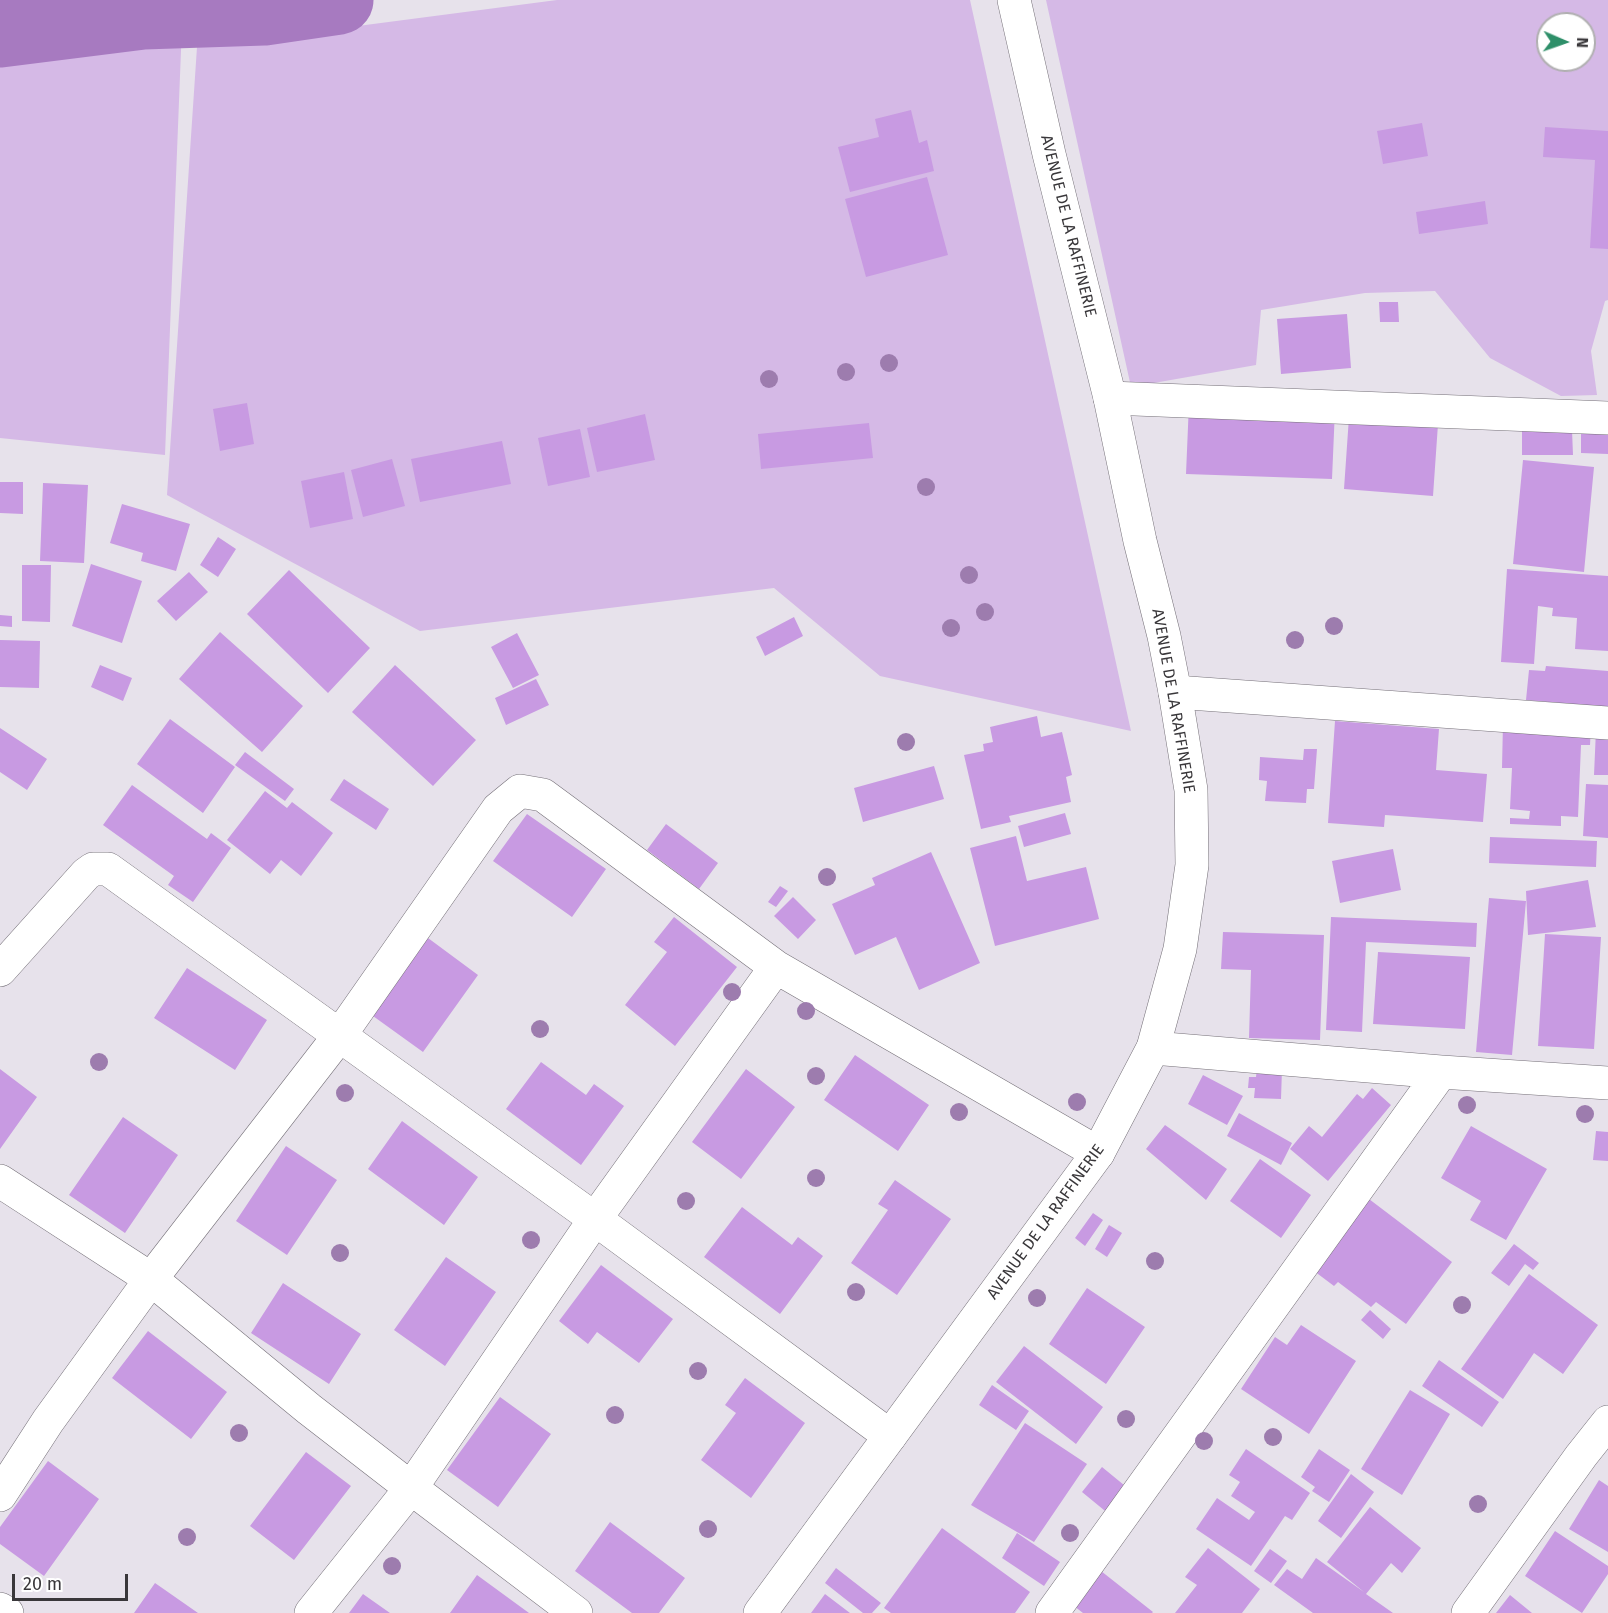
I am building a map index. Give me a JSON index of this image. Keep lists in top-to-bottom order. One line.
{"streets":{"street":["AVENUE DE LA RAFFINERIE"]},"scale_bar":"20 m","north":"right"}
